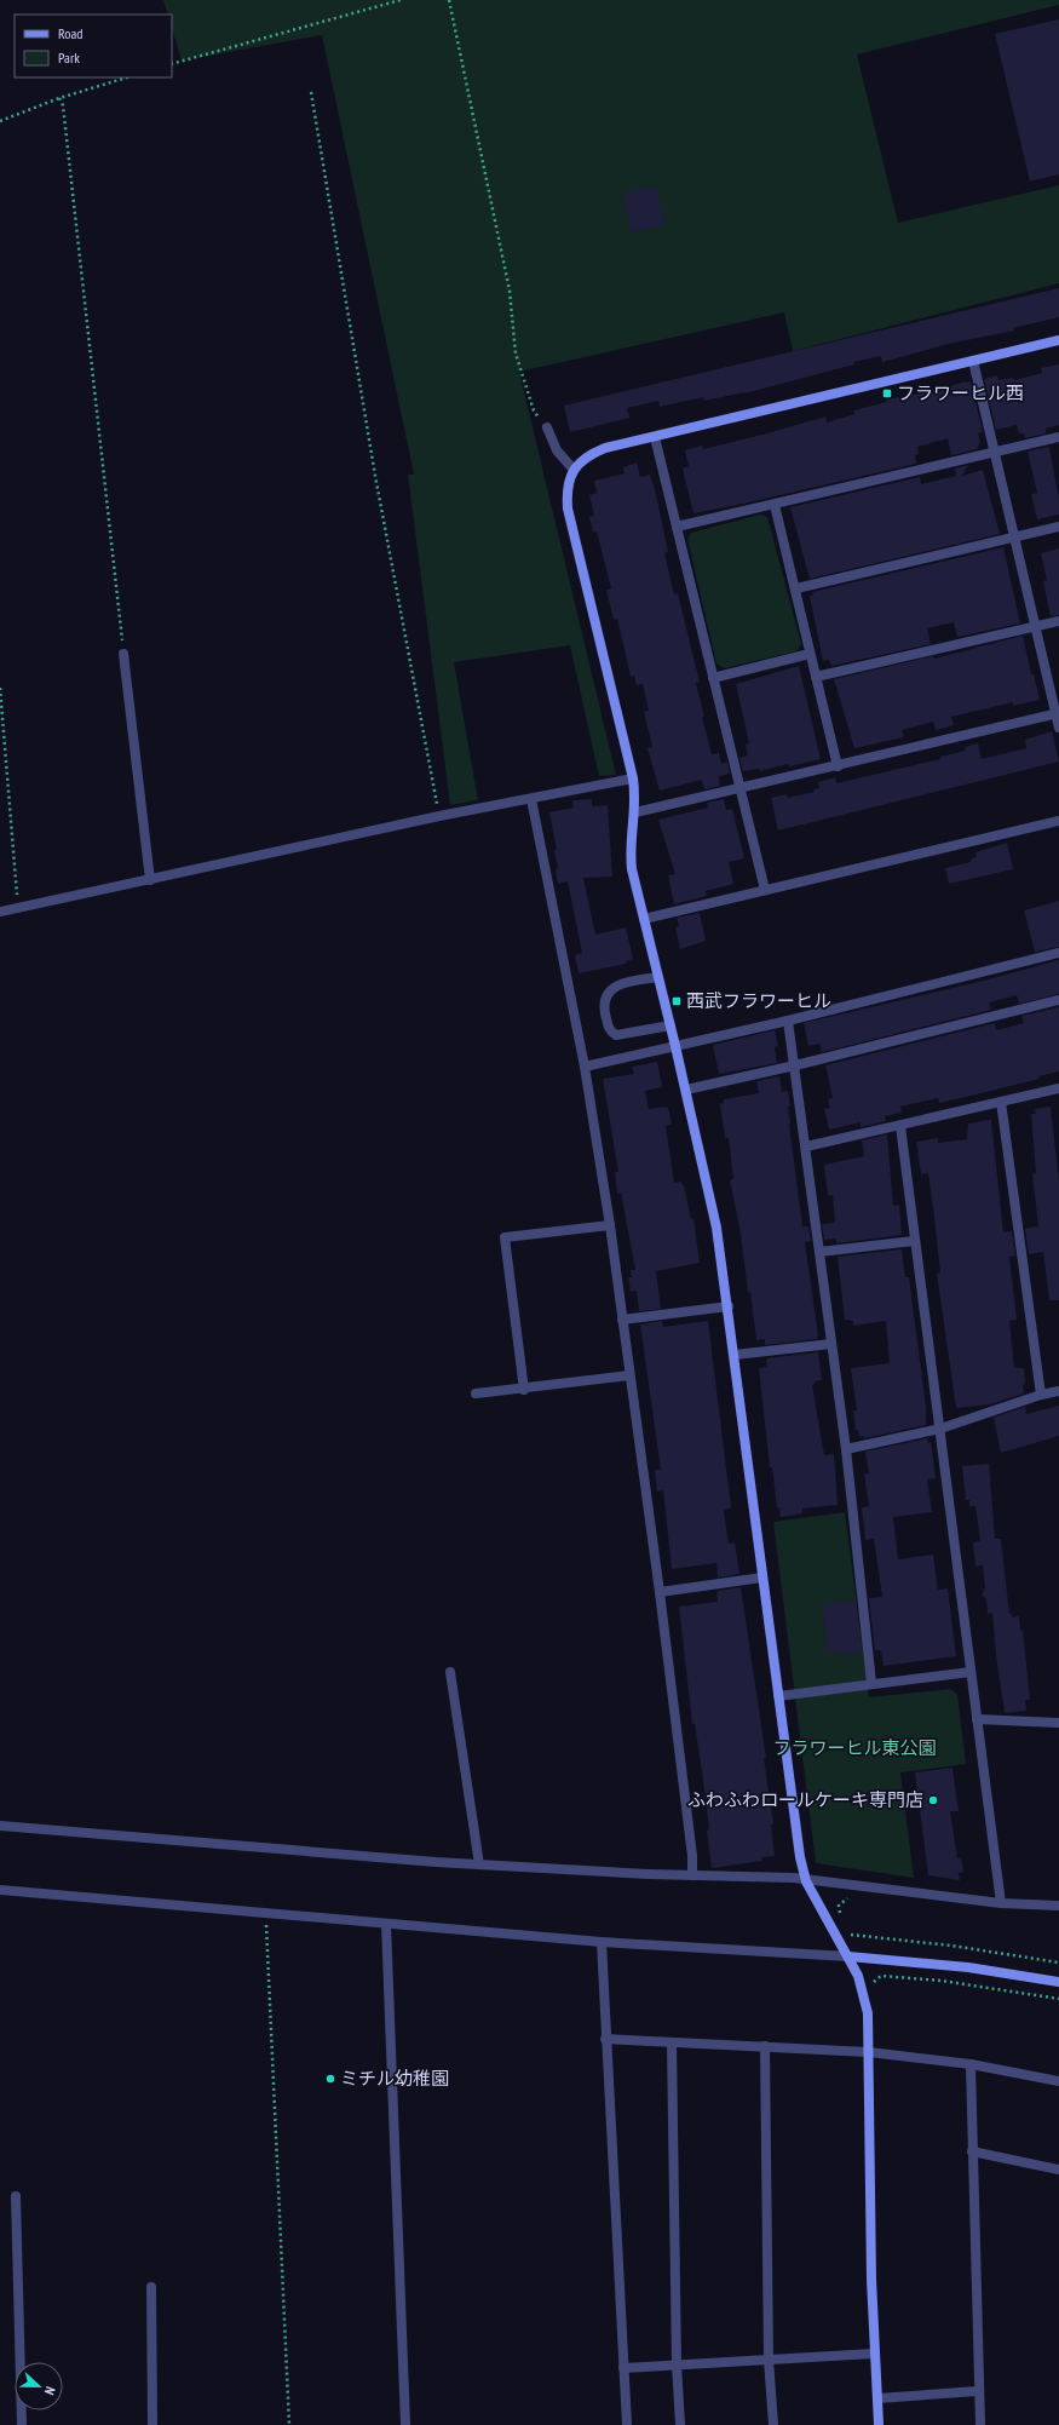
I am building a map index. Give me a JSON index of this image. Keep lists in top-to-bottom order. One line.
{"parks":["フラワーヒル東公園"],"places":{"transit":["フラワーヒル西","西武フラワーヒル"],"other":["ふわふわロールケーキ専門店","ミチル幼稚園"]},"legend":["Road","Park"],"north":"right"}
